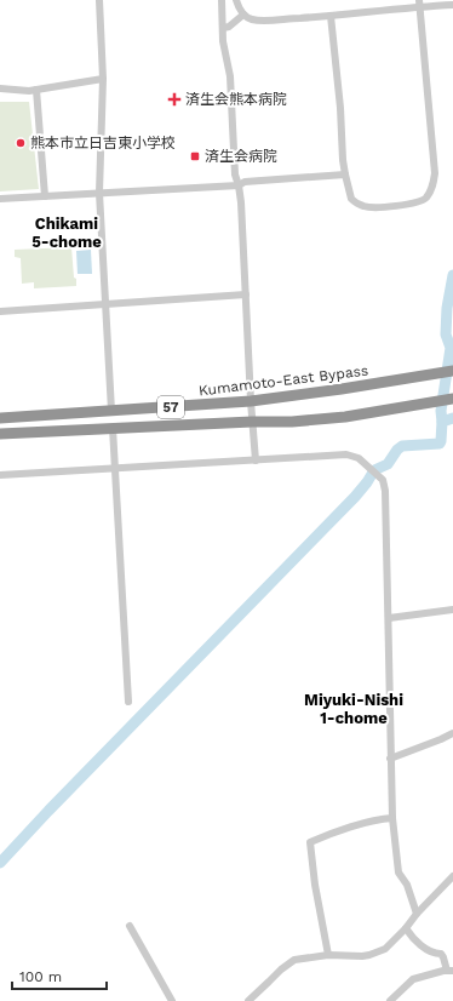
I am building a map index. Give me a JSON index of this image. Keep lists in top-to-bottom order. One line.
{"streets":{"highway":["Kumamoto-East Bypass","57"]},"districts":["Chikami 5-chome","Miyuki-Nishi 1-chome"],"places":{"health":["済生会熊本病院"],"other":["熊本市立日吉東小学校"],"transit":["済生会病院"]},"scale_bar":"100 m"}
